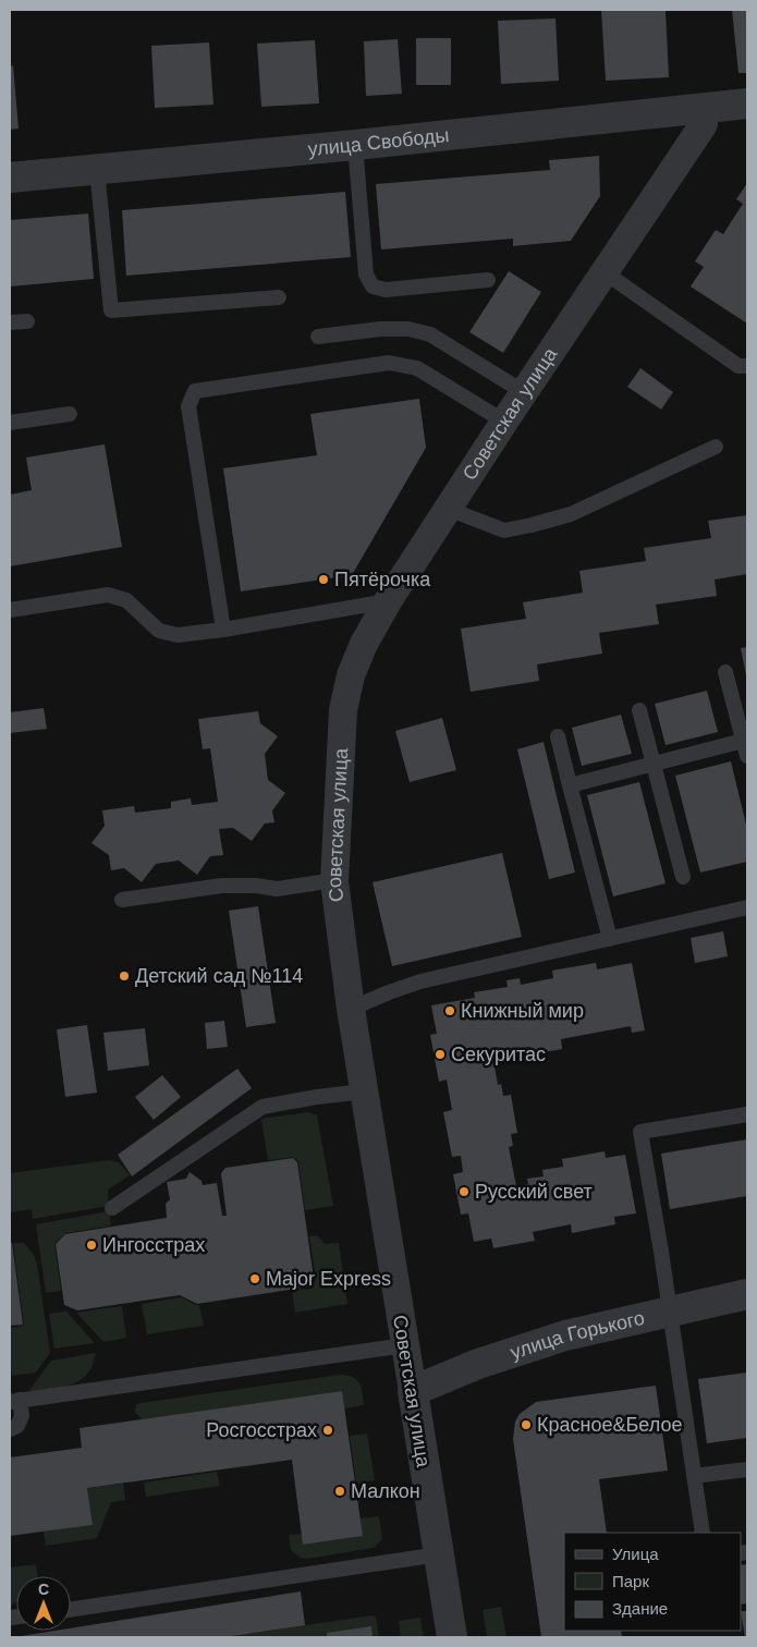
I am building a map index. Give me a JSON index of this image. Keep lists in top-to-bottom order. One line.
{"streets":{"street":["улица Свободы","Советская улица","улица Горького"]},"crossings":[["улица Свободы","Советская улица"],["Советская улица","улица Горького"]],"places":["Пятёрочка","Детский сад №114","Книжный мир","Секуритас","Русский свет","Ингосстрах","Major Express","Красное&Белое","Росгосстрах","Малкон"],"legend":["Улица","Парк","Здание"],"north":"top"}
